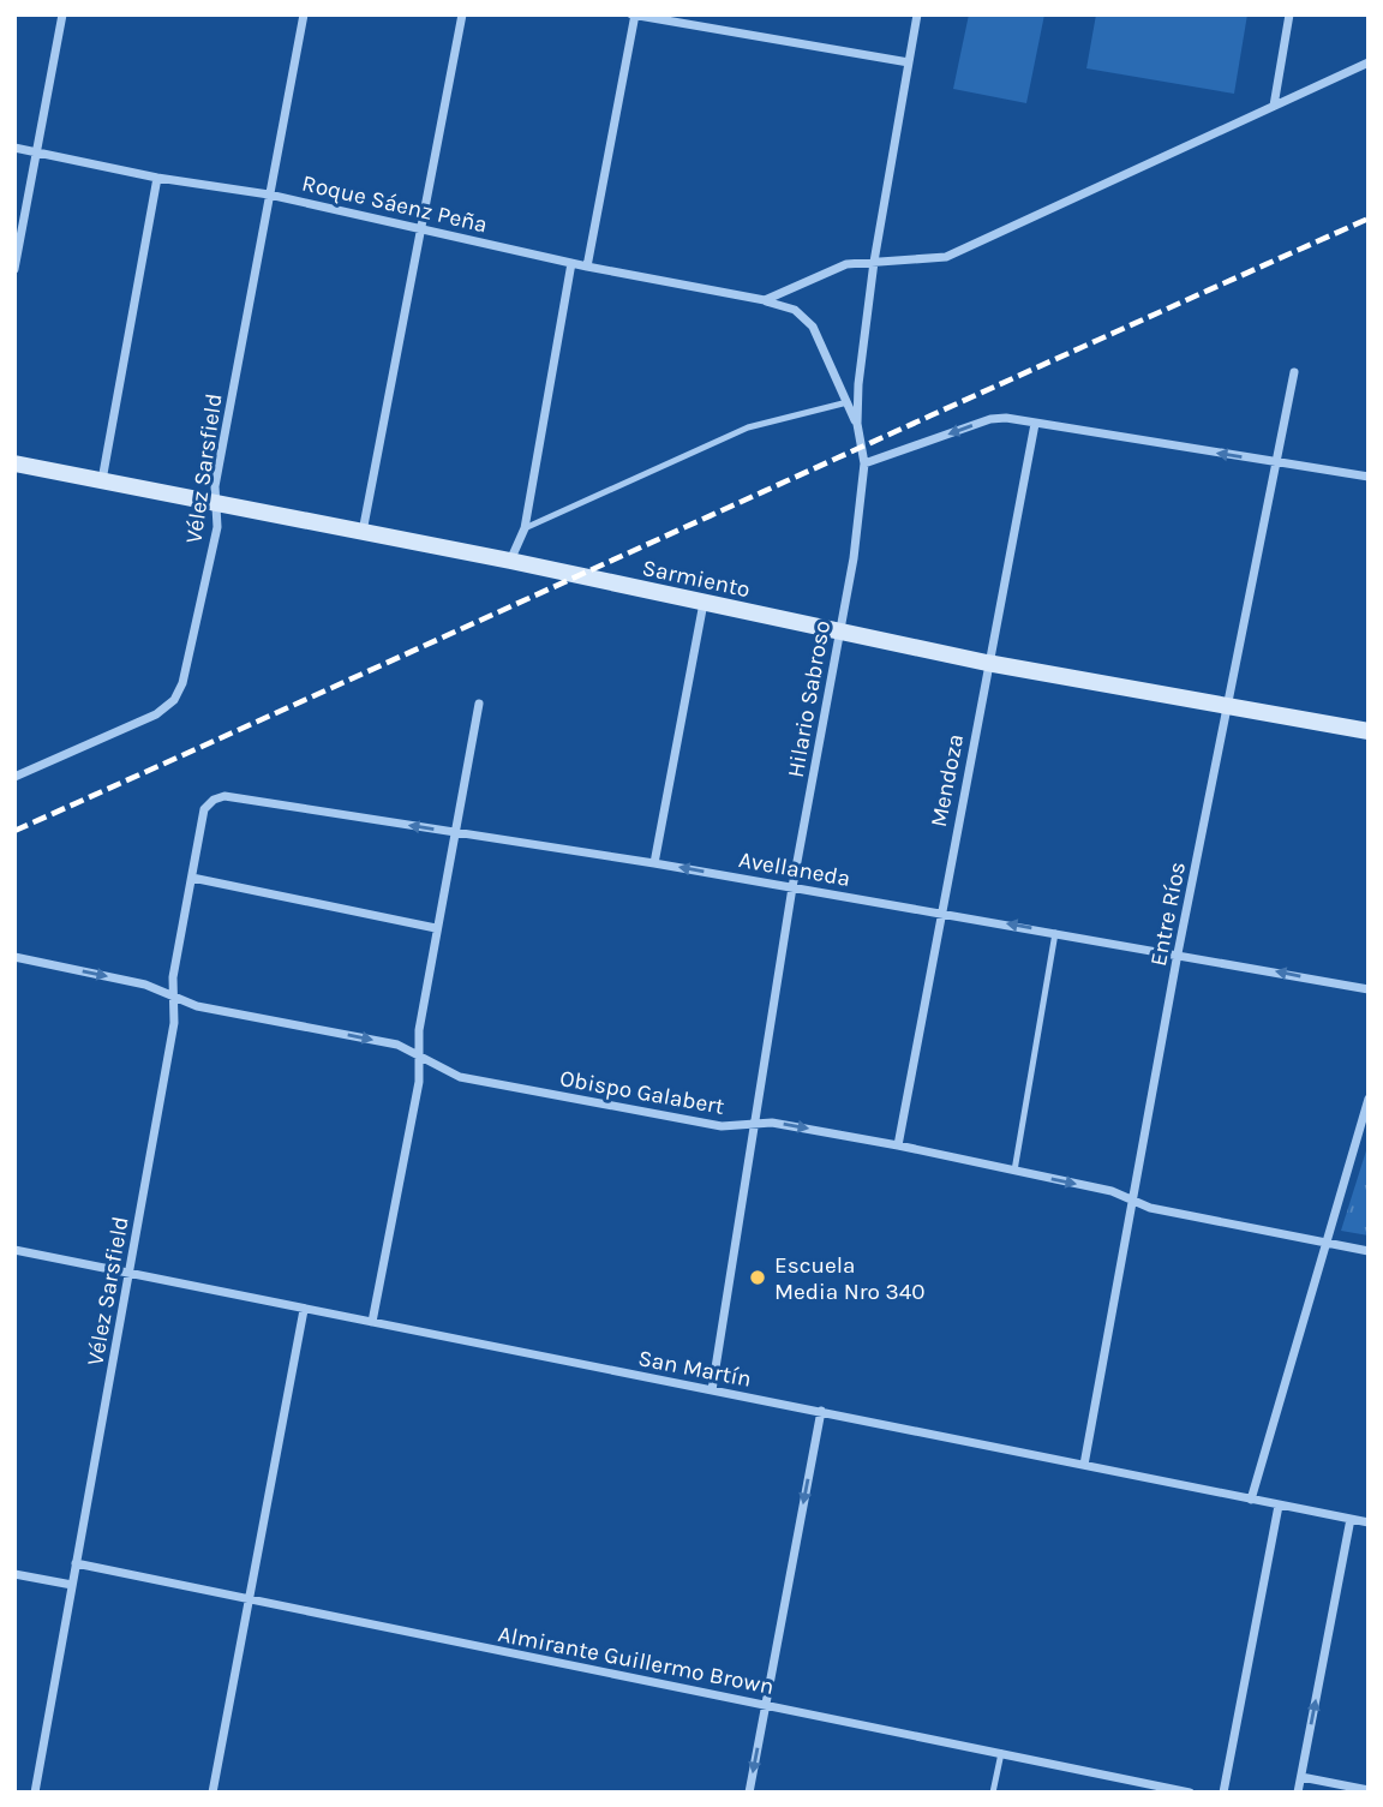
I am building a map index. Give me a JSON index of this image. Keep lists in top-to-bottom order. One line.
{"streets":{"street":["Roque Sáenz Peña","Vélez Sarsfield","Sarmiento","Hilario Sabroso","Mendoza","Avellaneda","Entre Ríos","Obispo Galabert","San Martín","Almirante Guillermo Brown"]},"crossings":[["Roque Sáenz Peña","Vélez Sarsfield"],["Roque Sáenz Peña","Hilario Sabroso"],["Vélez Sarsfield","Sarmiento"],["Vélez Sarsfield","Avellaneda"],["Vélez Sarsfield","Obispo Galabert"],["Vélez Sarsfield","San Martín"],["Vélez Sarsfield","Almirante Guillermo Brown"],["Sarmiento","Hilario Sabroso"],["Sarmiento","Mendoza"],["Sarmiento","Entre Ríos"],["Hilario Sabroso","Avellaneda"],["Hilario Sabroso","Obispo Galabert"],["Hilario Sabroso","San Martín"],["Mendoza","Avellaneda"],["Mendoza","Obispo Galabert"],["Avellaneda","Entre Ríos"],["Entre Ríos","Obispo Galabert"],["Entre Ríos","San Martín"]],"one_way":["Avellaneda","Obispo Galabert"],"places":["Escuela Media Nro 340"]}
